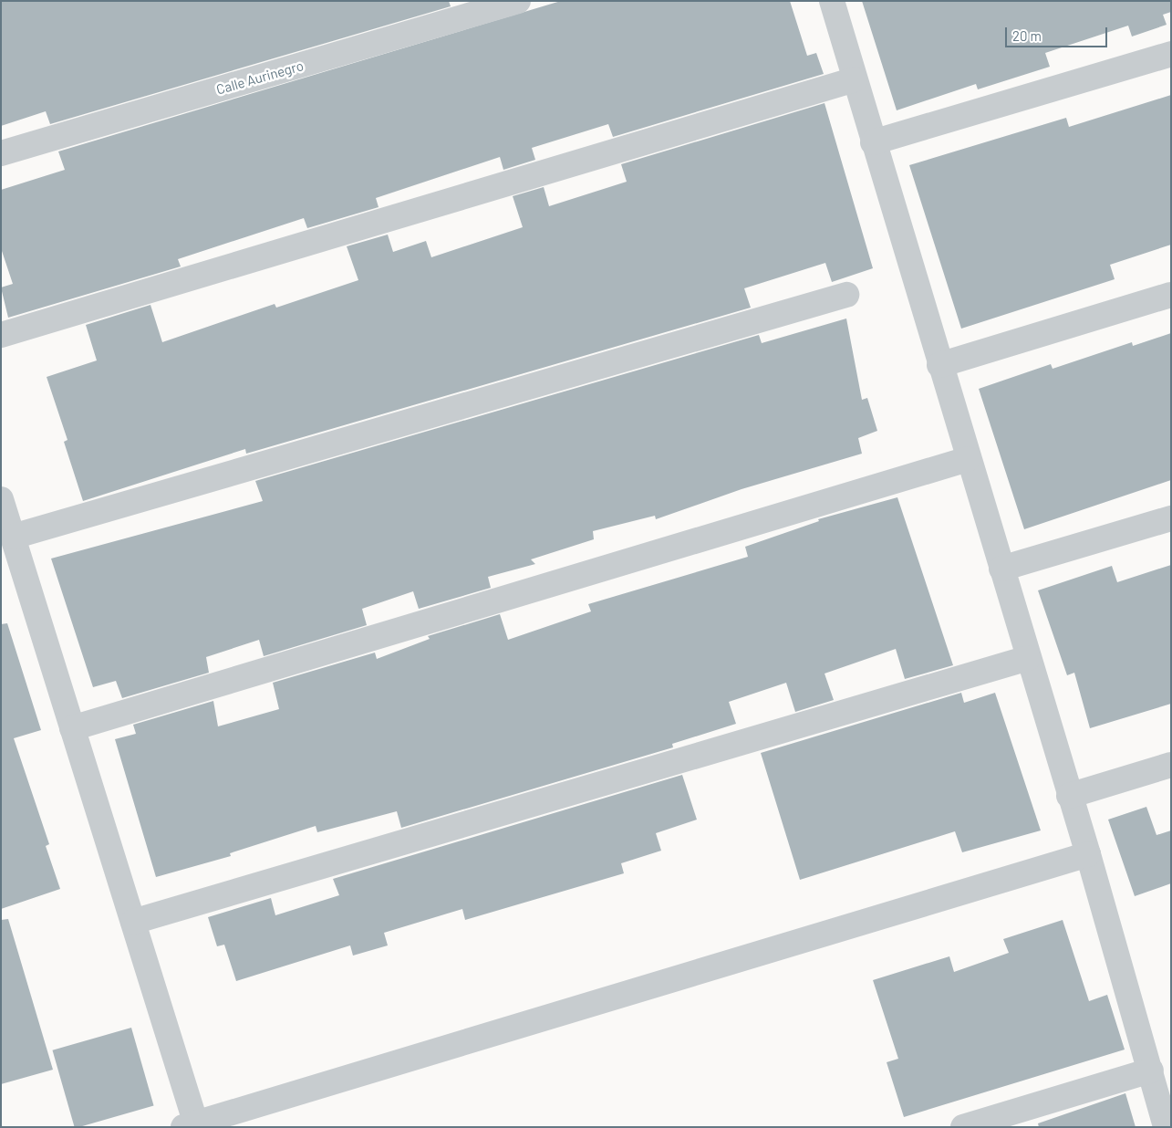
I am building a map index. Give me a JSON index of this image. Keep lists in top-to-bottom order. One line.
{"streets":{"street":["Calle Aurinegro"]},"scale_bar":"20 m"}
